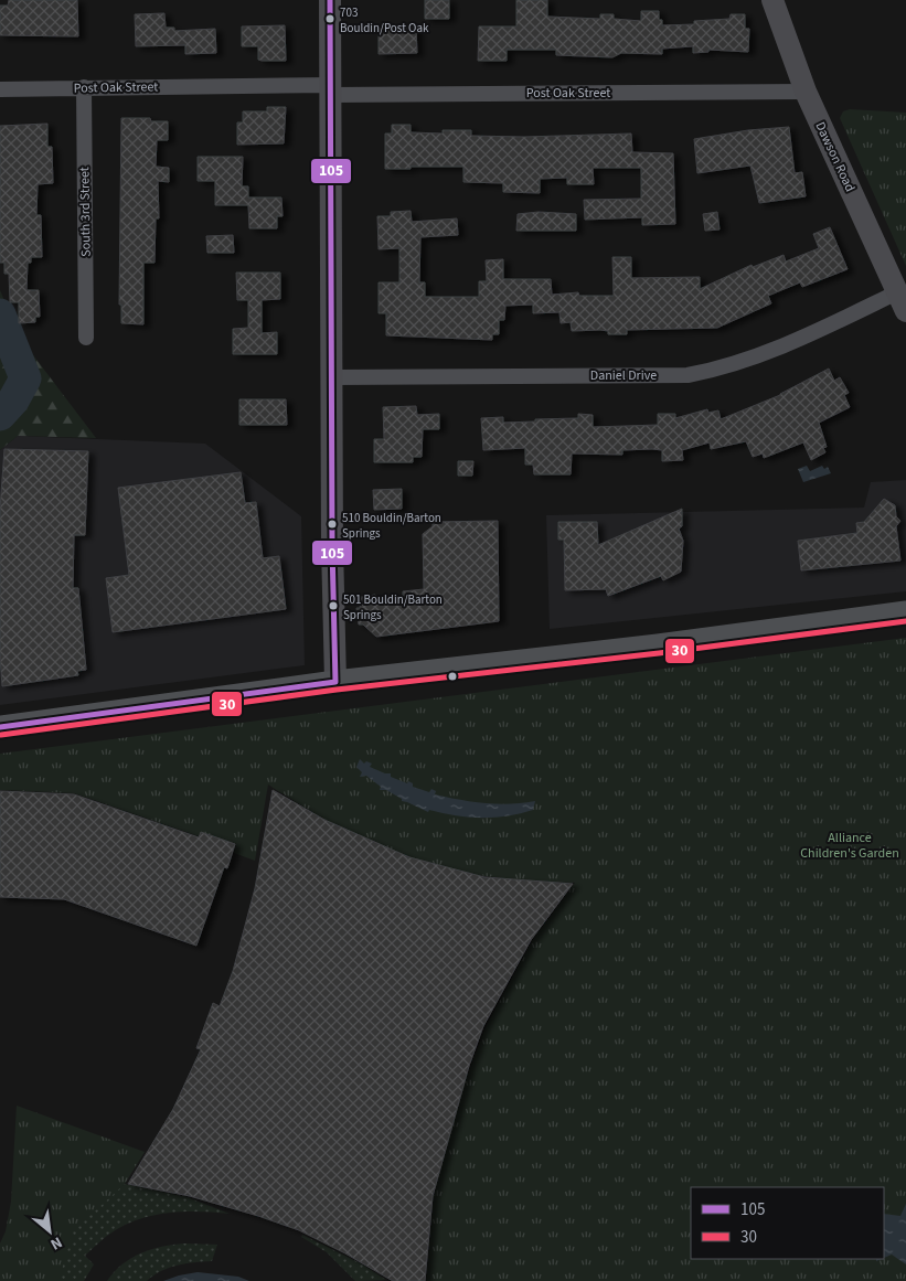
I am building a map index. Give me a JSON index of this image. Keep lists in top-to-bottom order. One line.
{"streets":{"street":["Post Oak Street","Dawson Road","South 3rd Street","Daniel Drive"]},"crossings":[["Post Oak Street","Dawson Road"],["Post Oak Street","South 3rd Street"],["Dawson Road","Daniel Drive"]],"parks":["Alliance Children's Garden"],"places":["703 Bouldin/Post Oak","510 Bouldin/Barton Springs","501 Bouldin/Barton Springs"],"lines":["transit line 105","transit line 30"],"legend":["105","30"],"north":"bottom right"}
